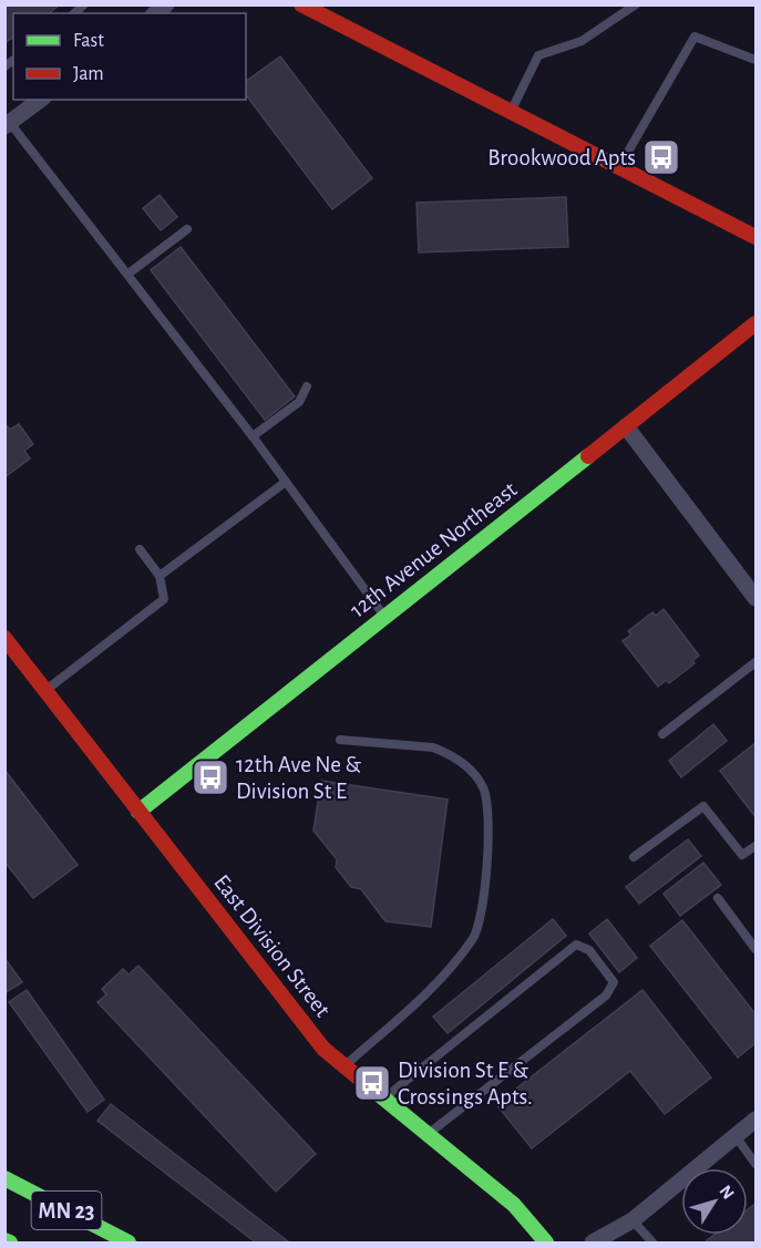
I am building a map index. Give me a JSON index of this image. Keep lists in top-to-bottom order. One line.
{"streets":{"main road":["12th Avenue Northeast","East Division Street","MN 23"]},"crossings":[["12th Avenue Northeast","East Division Street"]],"places":{"bus stop":["Brookwood Apts","12th Ave Ne & Division St E","Division St E & Crossings Apts."]},"legend":["Fast","Jam"],"north":"top right"}
